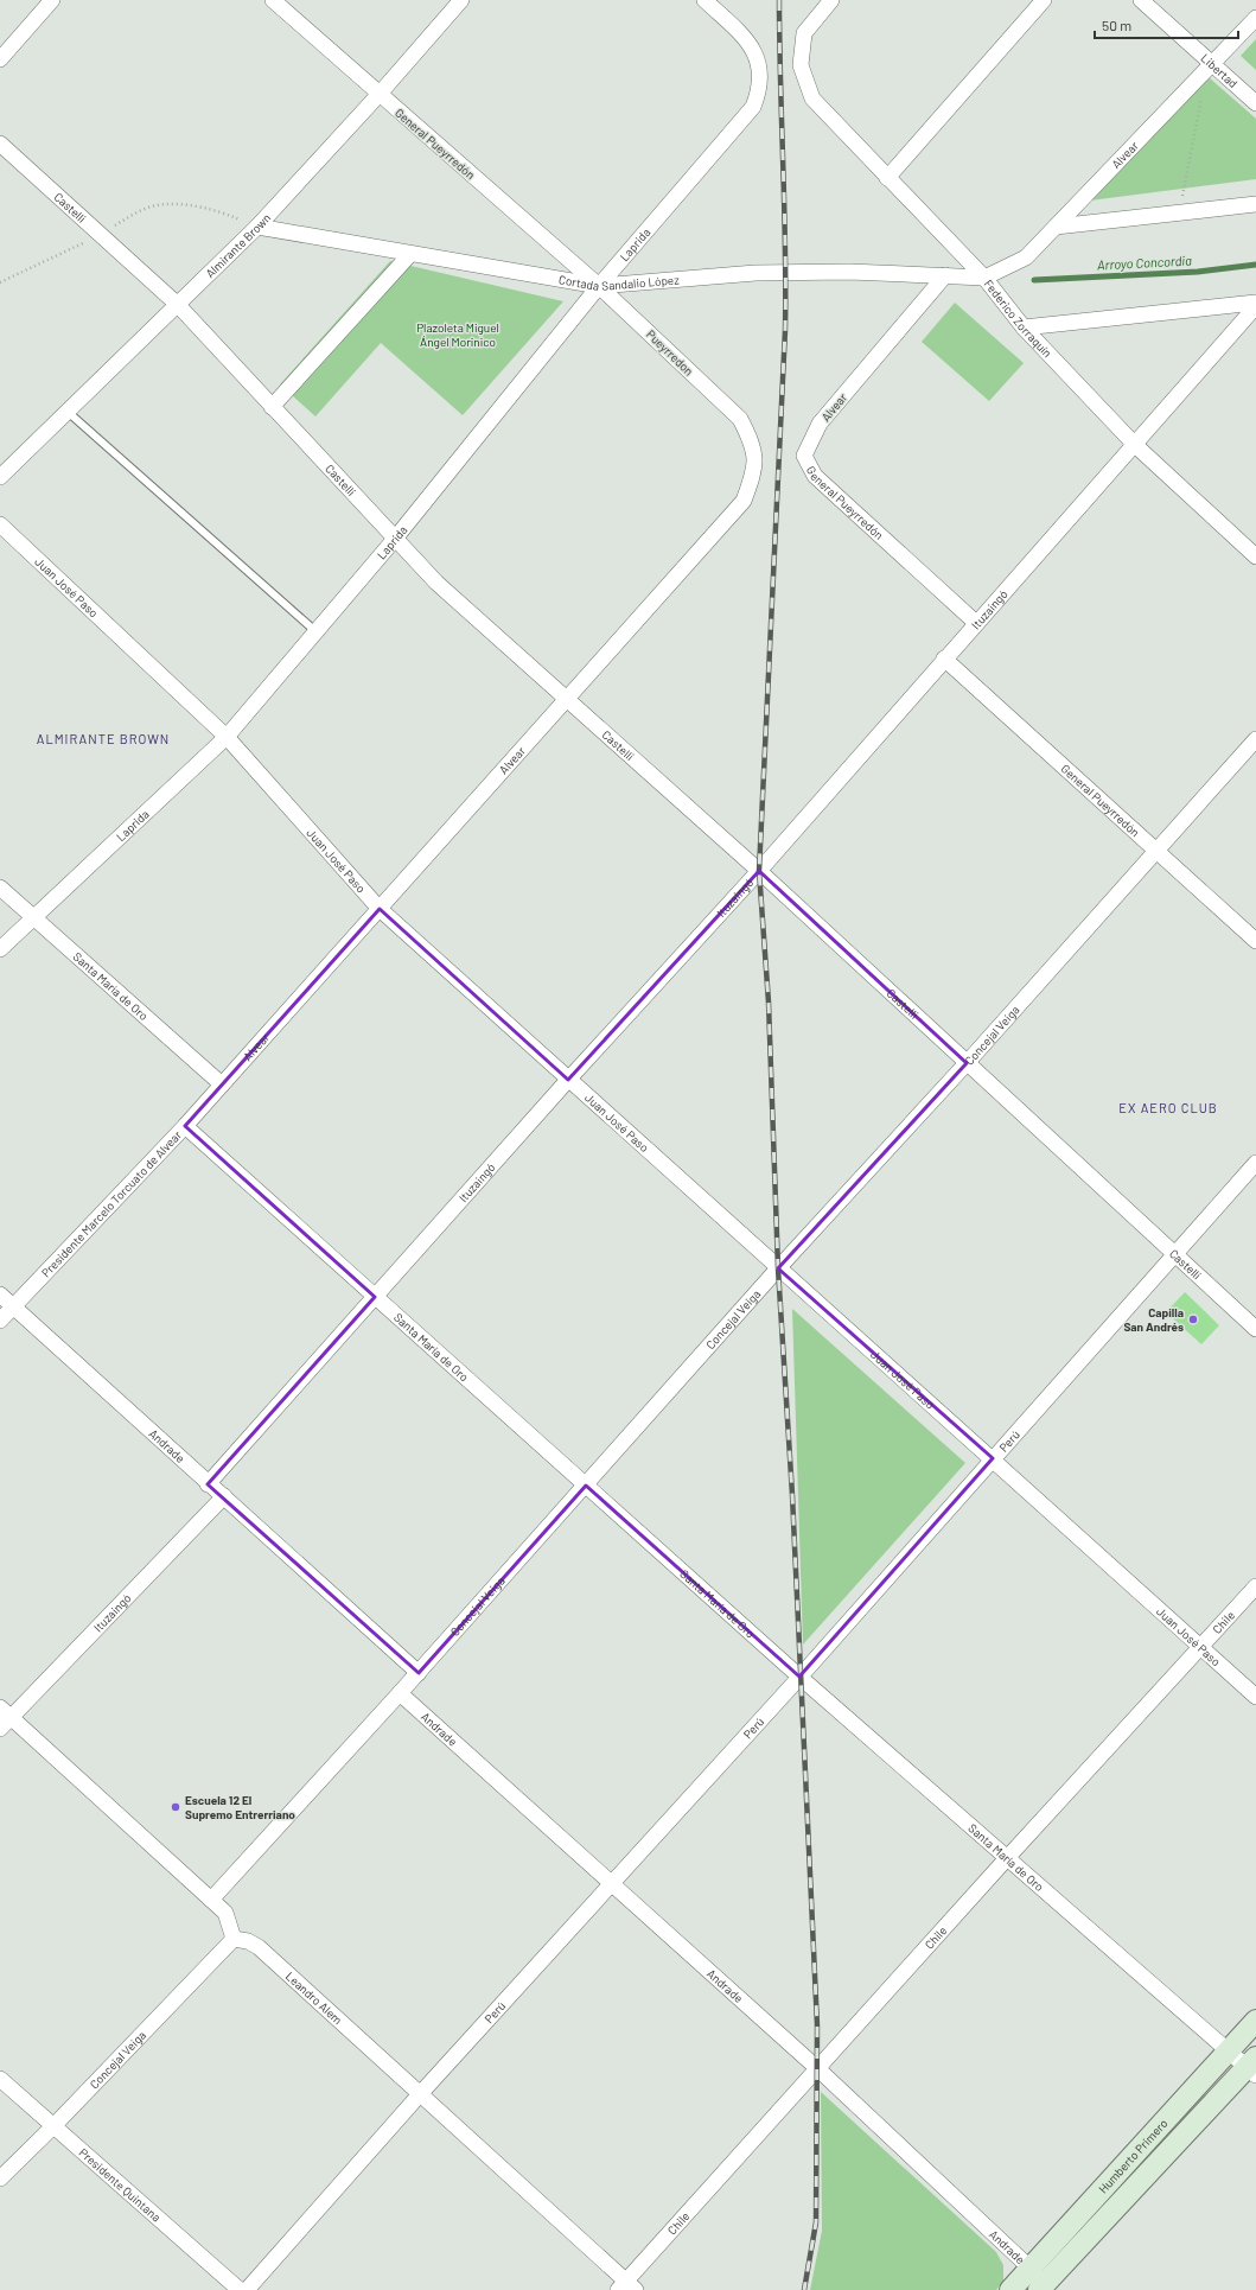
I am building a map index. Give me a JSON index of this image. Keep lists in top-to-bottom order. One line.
{"streets":{"street":["Libertad","General Pueyrredón","Alvear","Castelli","Laprida","Almirante Brown","Cortada Sandalio López","Federico Zorraquín","Pueyrredon","Juan José Paso","Ituzaingó","Santa María de Oro","Concejal Veiga","Presidente Marcelo Torcuato de Alvear","Perú","Andrade","Chile","Leandro Alem","Humberto Primero","Presidente Quintana"]},"crossings":[["Libertad","Alvear"],["General Pueyrredón","Alvear"],["General Pueyrredón","Laprida"],["General Pueyrredón","Almirante Brown"],["General Pueyrredón","Cortada Sandalio López"],["General Pueyrredón","Pueyrredon"],["General Pueyrredón","Ituzaingó"],["General Pueyrredón","Concejal Veiga"],["Alvear","Castelli"],["Alvear","Cortada Sandalio López"],["Alvear","Federico Zorraquín"],["Alvear","Pueyrredon"],["Alvear","Juan José Paso"],["Alvear","Santa María de Oro"],["Alvear","Presidente Marcelo Torcuato de Alvear"],["Castelli","Laprida"],["Castelli","Almirante Brown"],["Castelli","Ituzaingó"],["Castelli","Concejal Veiga"],["Castelli","Perú"],["Laprida","Cortada Sandalio López"],["Laprida","Pueyrredon"],["Laprida","Juan José Paso"],["Laprida","Santa María de Oro"],["Almirante Brown","Cortada Sandalio López"],["Cortada Sandalio López","Federico Zorraquín"],["Cortada Sandalio López","Pueyrredon"],["Federico Zorraquín","Ituzaingó"],["Juan José Paso","Ituzaingó"],["Juan José Paso","Concejal Veiga"],["Juan José Paso","Perú"],["Juan José Paso","Chile"],["Ituzaingó","Santa María de Oro"],["Ituzaingó","Andrade"],["Santa María de Oro","Concejal Veiga"],["Santa María de Oro","Presidente Marcelo Torcuato de Alvear"],["Santa María de Oro","Perú"],["Santa María de Oro","Chile"],["Santa María de Oro","Humberto Primero"],["Concejal Veiga","Andrade"],["Concejal Veiga","Leandro Alem"],["Concejal Veiga","Presidente Quintana"],["Presidente Marcelo Torcuato de Alvear","Andrade"],["Perú","Andrade"],["Perú","Leandro Alem"],["Andrade","Chile"],["Andrade","Humberto Primero"],["Chile","Leandro Alem"]],"districts":["ALMIRANTE BROWN","EX AERO CLUB"],"water":["Arroyo Concordia"],"parks":["Plazoleta Miguel Ángel Morinico"],"places":["Capilla San Andrés","Escuela 12 El Supremo Entrerriano"],"scale_bar":"50 m"}
